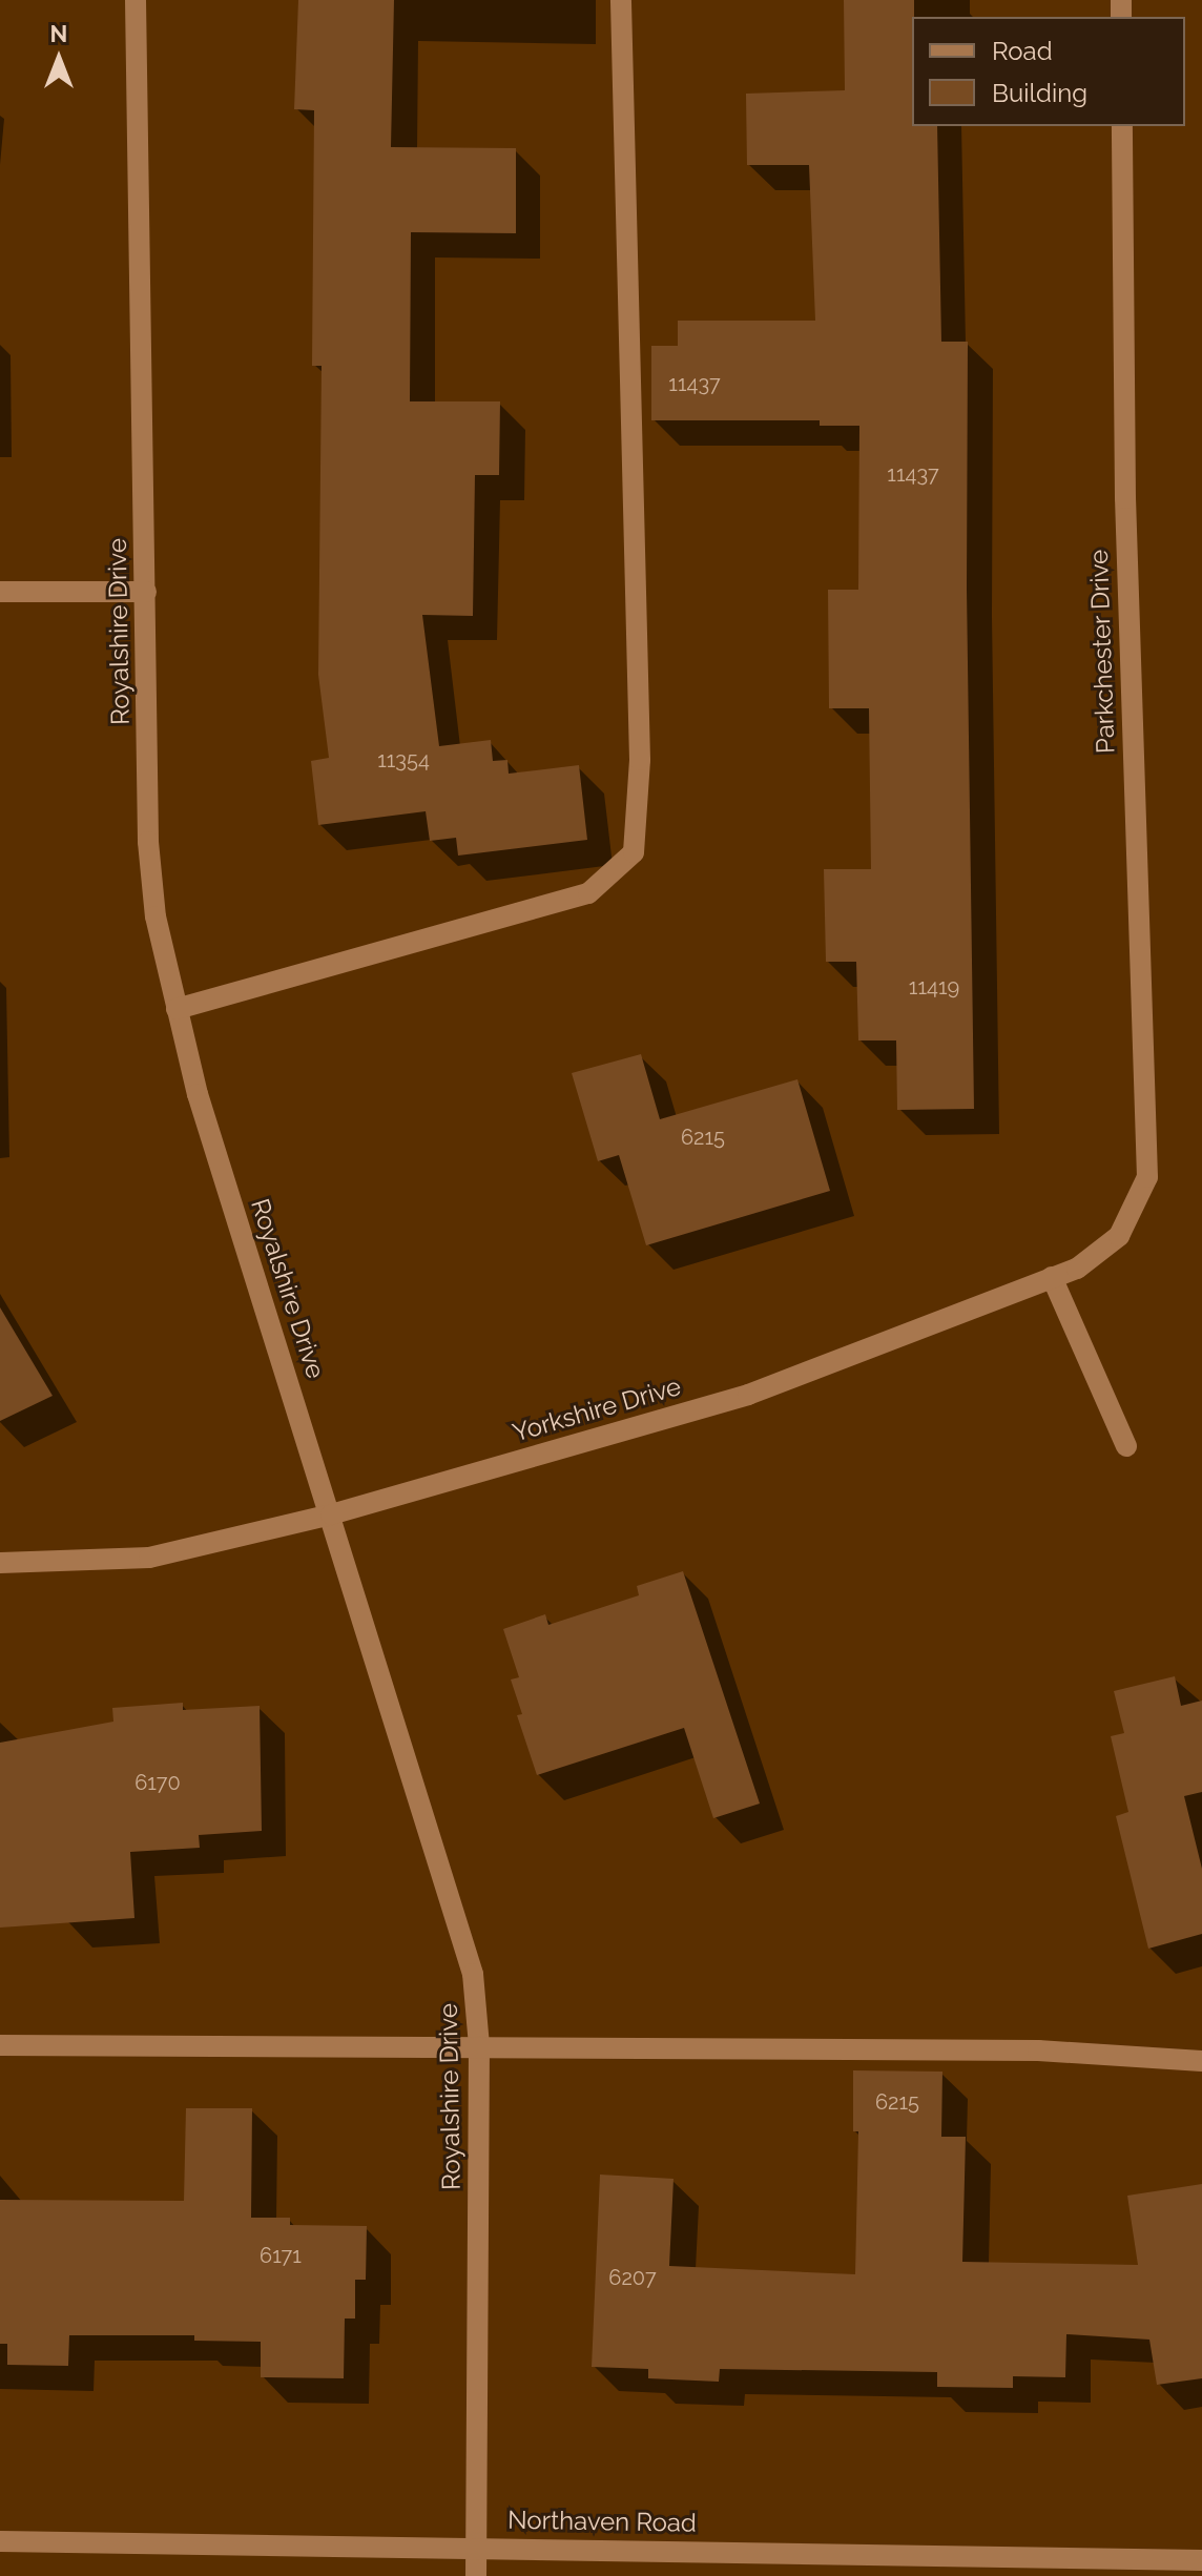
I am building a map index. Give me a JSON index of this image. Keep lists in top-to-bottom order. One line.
{"streets":{"street":["Royalshire Drive","Parkchester Drive","Yorkshire Drive","Northaven Road"]},"crossings":[["Royalshire Drive","Yorkshire Drive"],["Royalshire Drive","Northaven Road"],["Parkchester Drive","Yorkshire Drive"]],"house_numbers":["11437","11437","11354","11419","6215","6170","6215","6171","6207"],"legend":["Road","Building"],"north":"top"}
